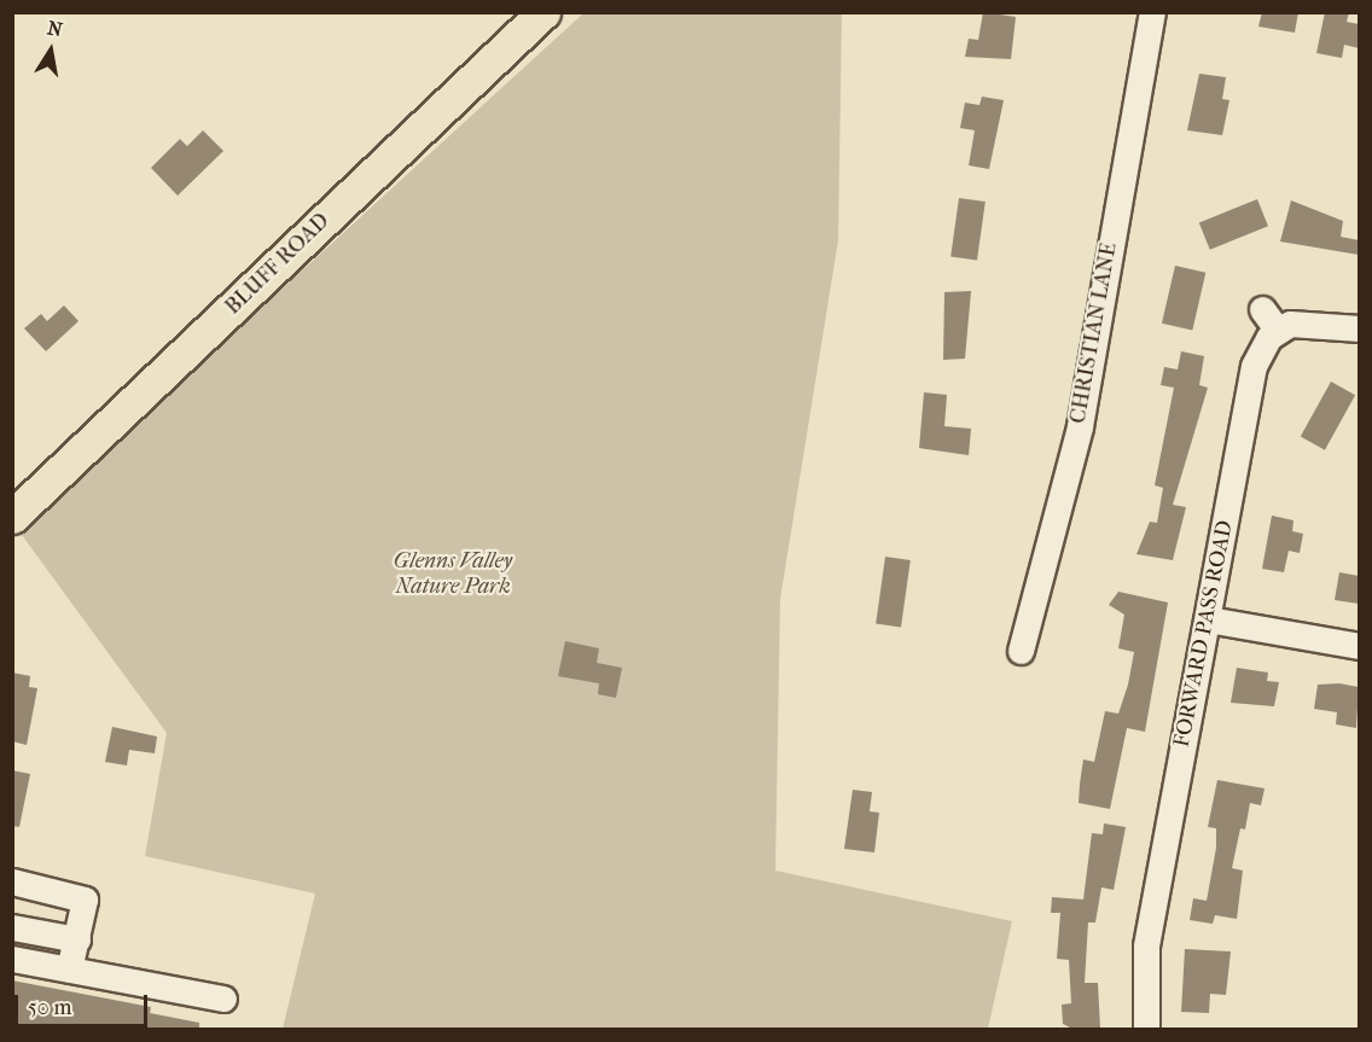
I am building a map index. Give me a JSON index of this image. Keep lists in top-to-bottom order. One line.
{"streets":{"main road":["BLUFF ROAD"],"street":["CHRISTIAN LANE","FORWARD PASS ROAD"]},"parks":["Glenns Valley Nature Park"],"scale_bar":"50 m","north":"top"}
